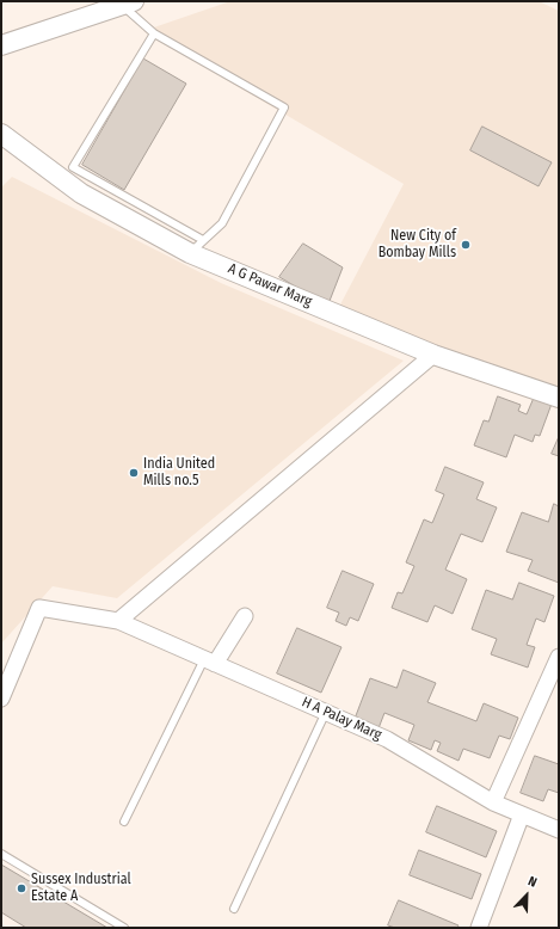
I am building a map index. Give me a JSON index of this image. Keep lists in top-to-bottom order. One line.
{"streets":{"street":["A G Pawar Marg","H A Palay Marg"]},"places":["New City of Bombay Mills","India United Mills no.5","Sussex Industrial Estate A"],"north":"top right"}
